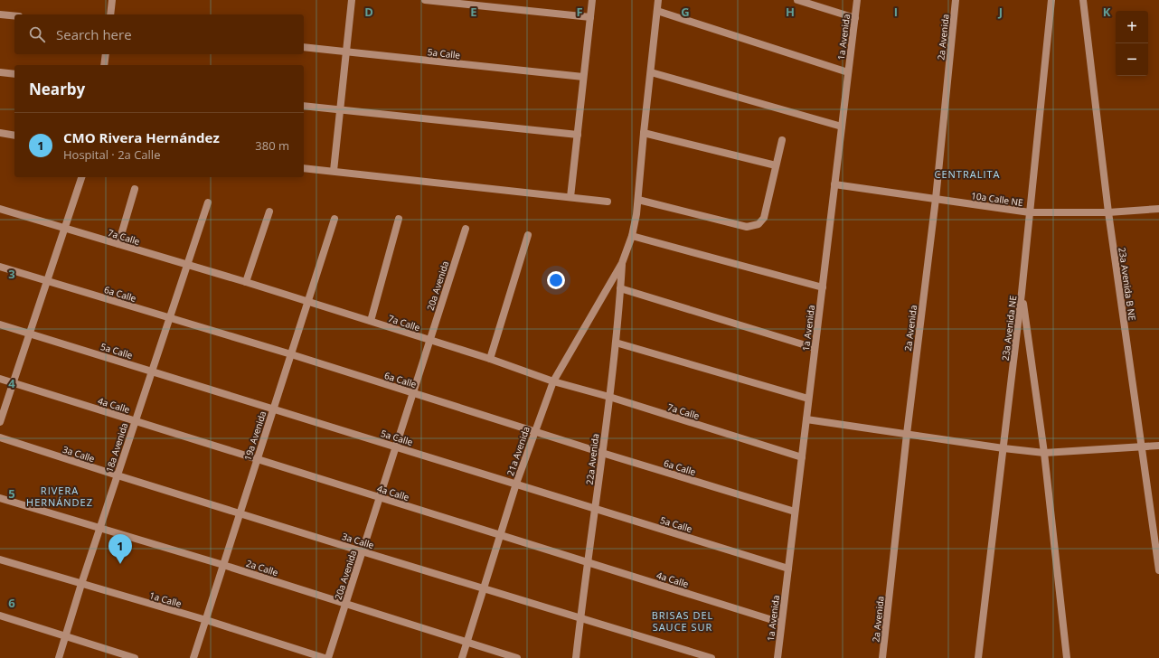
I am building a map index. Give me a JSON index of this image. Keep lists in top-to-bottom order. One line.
{"streets":{"street":["1a Avenida","2a Avenida","5a Calle","10a Calle NE","7a Calle","23a Avenida B NE","20a Avenida","6a Calle","23a Avenida NE","4a Calle","19a Avenida","18a Avenida","21a Avenida","3a Calle","22a Avenida","2a Calle","1a Calle"]},"crossings":[["1a Avenida","5a Calle"],["1a Avenida","10a Calle NE"],["1a Avenida","7a Calle"],["1a Avenida","6a Calle"],["1a Avenida","4a Calle"],["2a Avenida","10a Calle NE"],["5a Calle","20a Avenida"],["5a Calle","19a Avenida"],["5a Calle","18a Avenida"],["5a Calle","21a Avenida"],["5a Calle","22a Avenida"],["10a Calle NE","23a Avenida B NE"],["10a Calle NE","23a Avenida NE"],["7a Calle","20a Avenida"],["7a Calle","19a Avenida"],["7a Calle","18a Avenida"],["7a Calle","21a Avenida"],["7a Calle","22a Avenida"],["20a Avenida","6a Calle"],["20a Avenida","4a Calle"],["20a Avenida","3a Calle"],["20a Avenida","2a Calle"],["6a Calle","19a Avenida"],["6a Calle","18a Avenida"],["6a Calle","21a Avenida"],["6a Calle","22a Avenida"],["4a Calle","19a Avenida"],["4a Calle","18a Avenida"],["4a Calle","21a Avenida"],["4a Calle","22a Avenida"],["19a Avenida","3a Calle"],["19a Avenida","2a Calle"],["19a Avenida","1a Calle"],["18a Avenida","3a Calle"],["18a Avenida","2a Calle"],["18a Avenida","1a Calle"],["21a Avenida","3a Calle"],["21a Avenida","22a Avenida"],["21a Avenida","2a Calle"],["3a Calle","22a Avenida"]],"districts":["CENTRALITA","RIVERA HERNÁNDEZ","BRISAS DEL SAUCE SUR"],"page":{"map_buttons":["+","−"],"search":"Search here","heading":"Nearby","list":[{"mark":"1","name":"CMO Rivera Hernández","note":"Hospital · 2a Calle","value":"380 m"}],"pins":"1"},"grid":{"columns":["D","E","F","G","H","I","J","K"],"rows":["3","4","5","6"]}}
